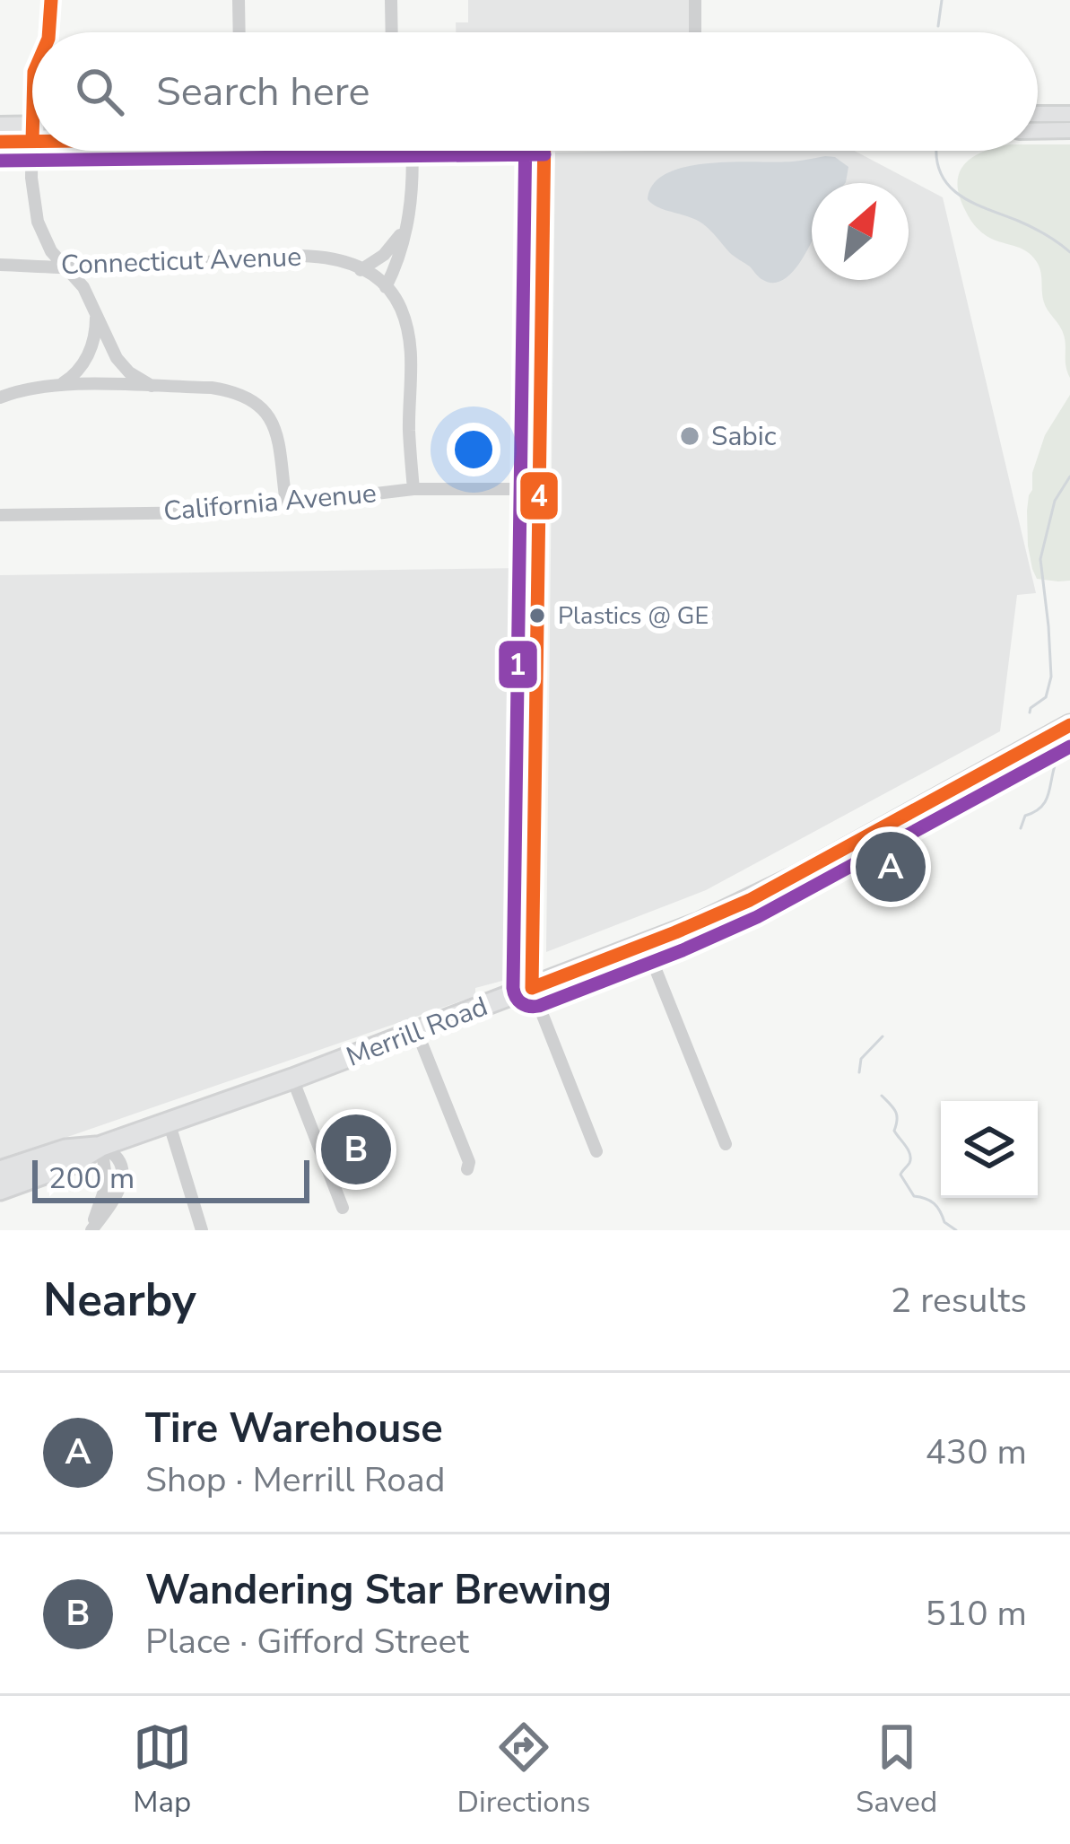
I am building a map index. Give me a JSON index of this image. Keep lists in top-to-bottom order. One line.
{"streets":{"highway":["Merrill Road"],"street":["Connecticut Avenue","California Avenue"]},"places":["Sabic","Plastics @ GE"],"lines":["transit line 4","transit line 1"],"scale_bar":"200 m","north":"top right","page":{"search":"Search here","pins":["A","B"],"scale":"200 m","heading":["Nearby","2 results"],"list":[{"mark":"A","name":"Tire Warehouse","note":"Shop · Merrill Road","value":"430 m"},{"mark":"B","name":"Wandering Star Brewing","note":"Place · Gifford Street","value":"510 m"}],"nav":["Map","Directions","Saved"]}}
